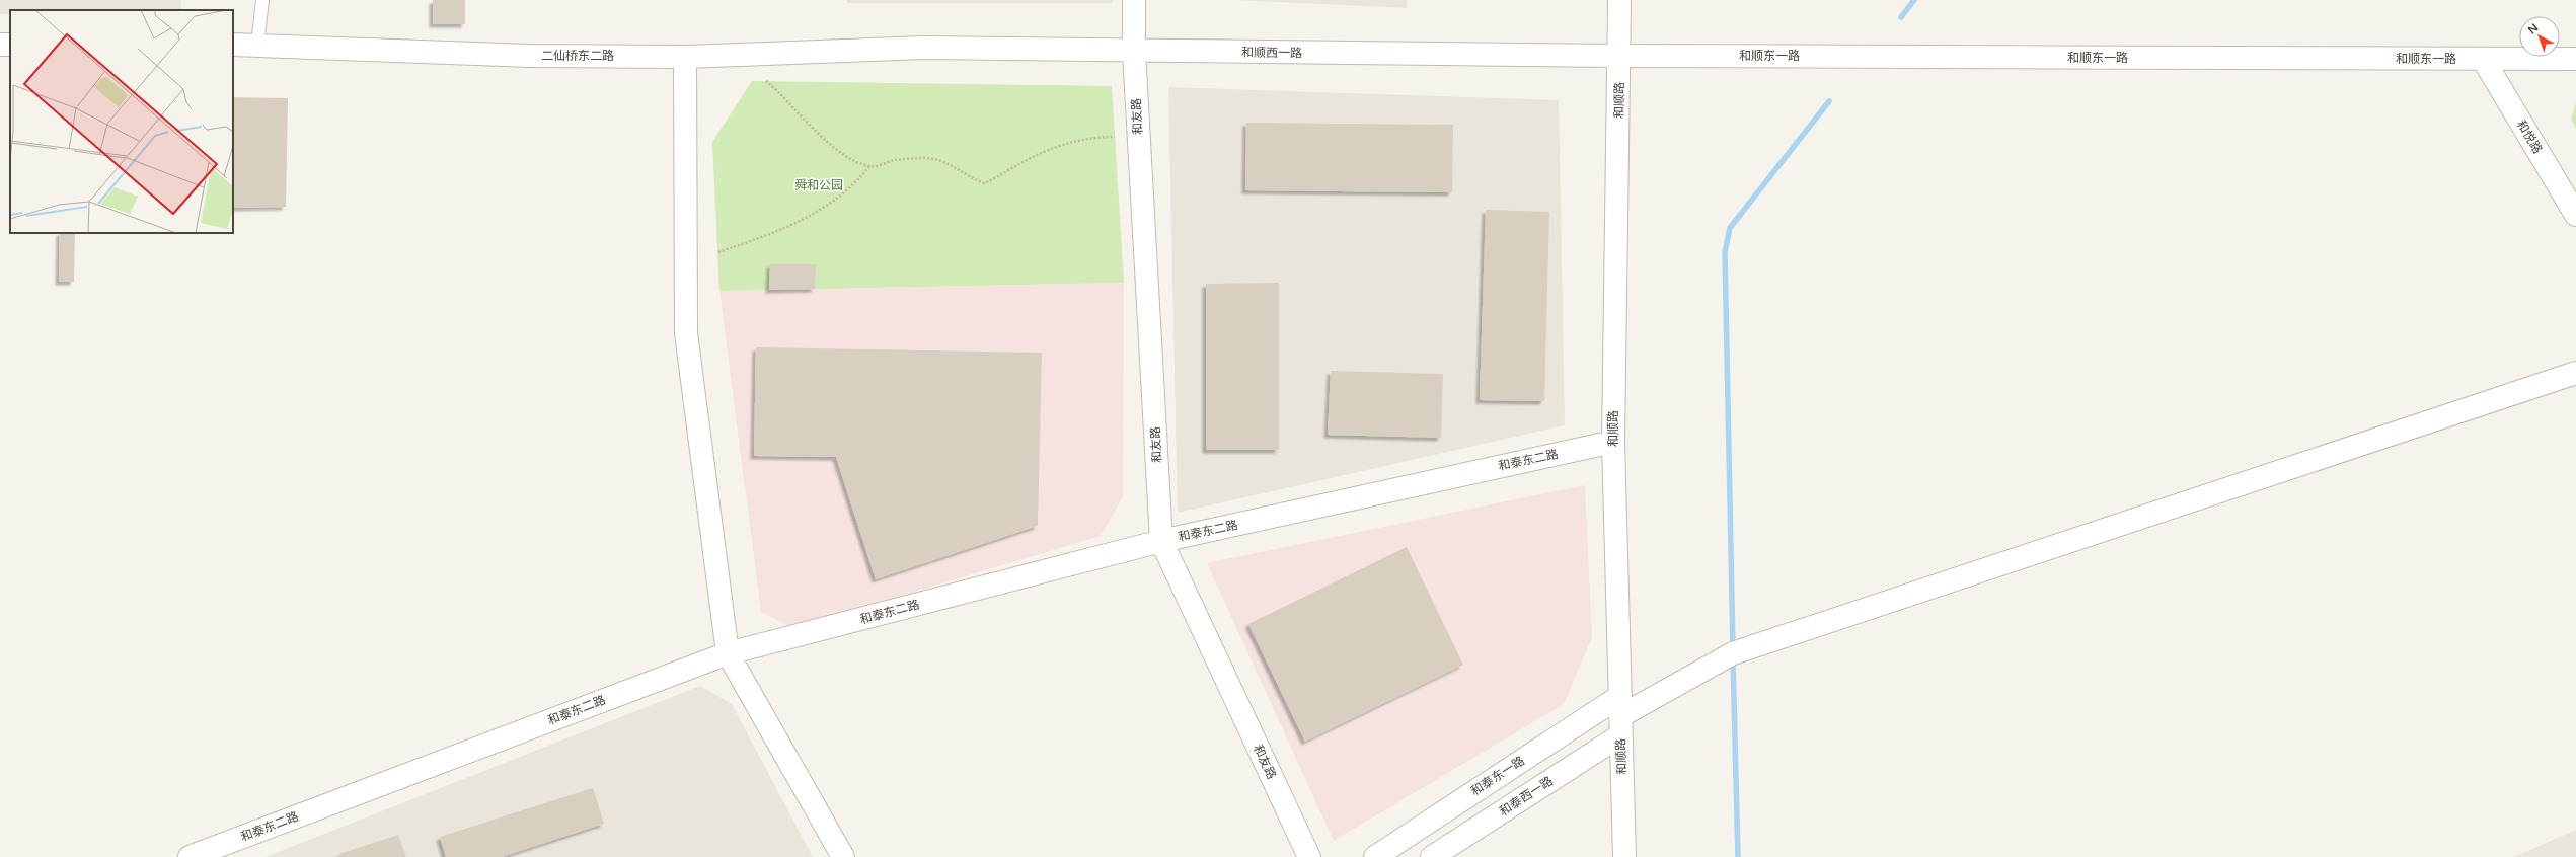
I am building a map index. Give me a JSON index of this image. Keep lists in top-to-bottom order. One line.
{"streets":{"street":["和顺西一路","二仙桥东二路","和顺东一路","和顺路","和友路","和悦路","和泰东二路","和泰东一路","和泰西一路"]},"crossings":[["和顺西一路","二仙桥东二路"],["和顺西一路","和顺东一路"],["和顺西一路","和顺路"],["和顺西一路","和友路"],["和顺东一路","和顺路"],["和顺东一路","和悦路"],["和顺路","和泰东二路"],["和顺路","和泰东一路"],["和顺路","和泰西一路"],["和友路","和泰东二路"],["和泰东一路","和泰西一路"]],"parks":["舜和公园"],"north":"top left"}
